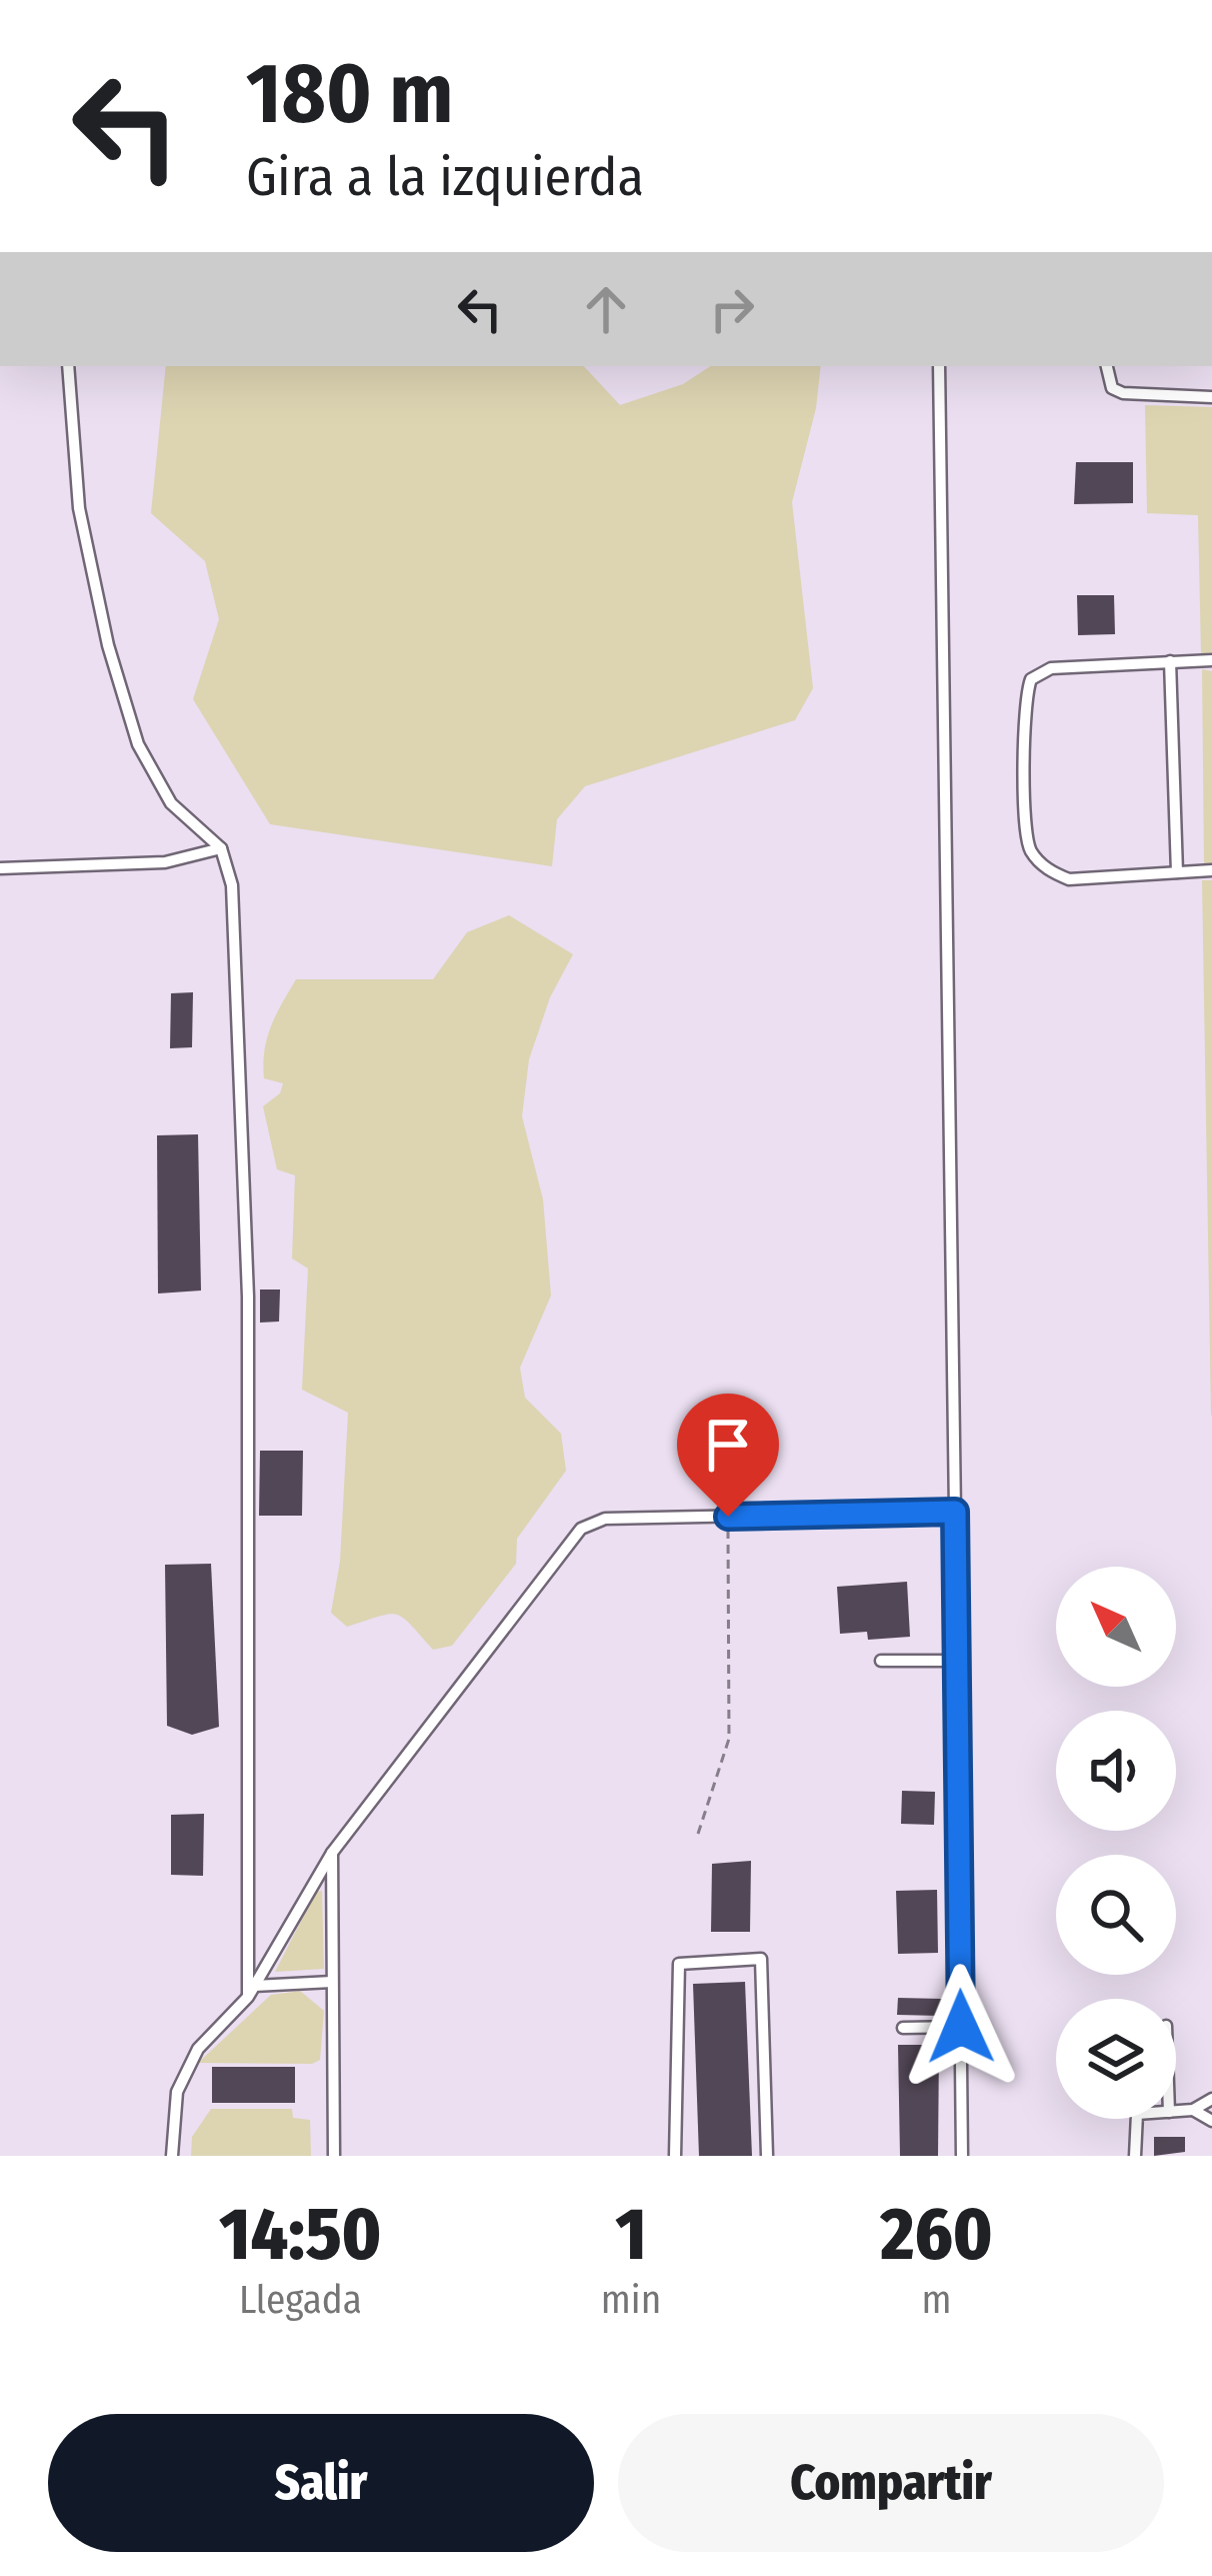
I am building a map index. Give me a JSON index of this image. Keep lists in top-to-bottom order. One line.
{"north":"top left","page":{"turn":["180 m","Gira a la izquierda"],"eta":["14:50","Llegada","1","min","260","m"],"buttons":["Salir","Compartir"]}}
